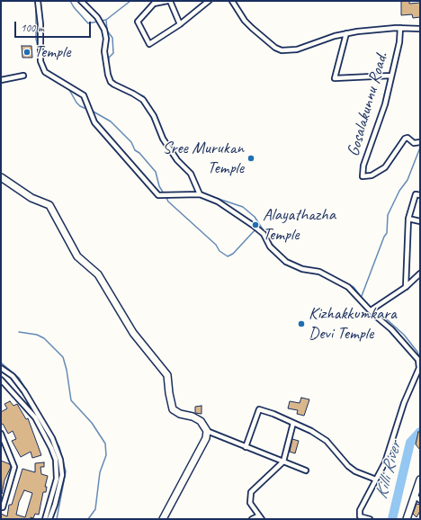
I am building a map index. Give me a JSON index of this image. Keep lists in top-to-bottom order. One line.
{"streets":{"street":["Gosalakunnu Road."]},"water":["Killi River"],"places":["Temple","Sree Murukan Temple","Alayathazha Temple","Kizhakkumkara Devi Temple"],"scale_bar":"100 m"}
